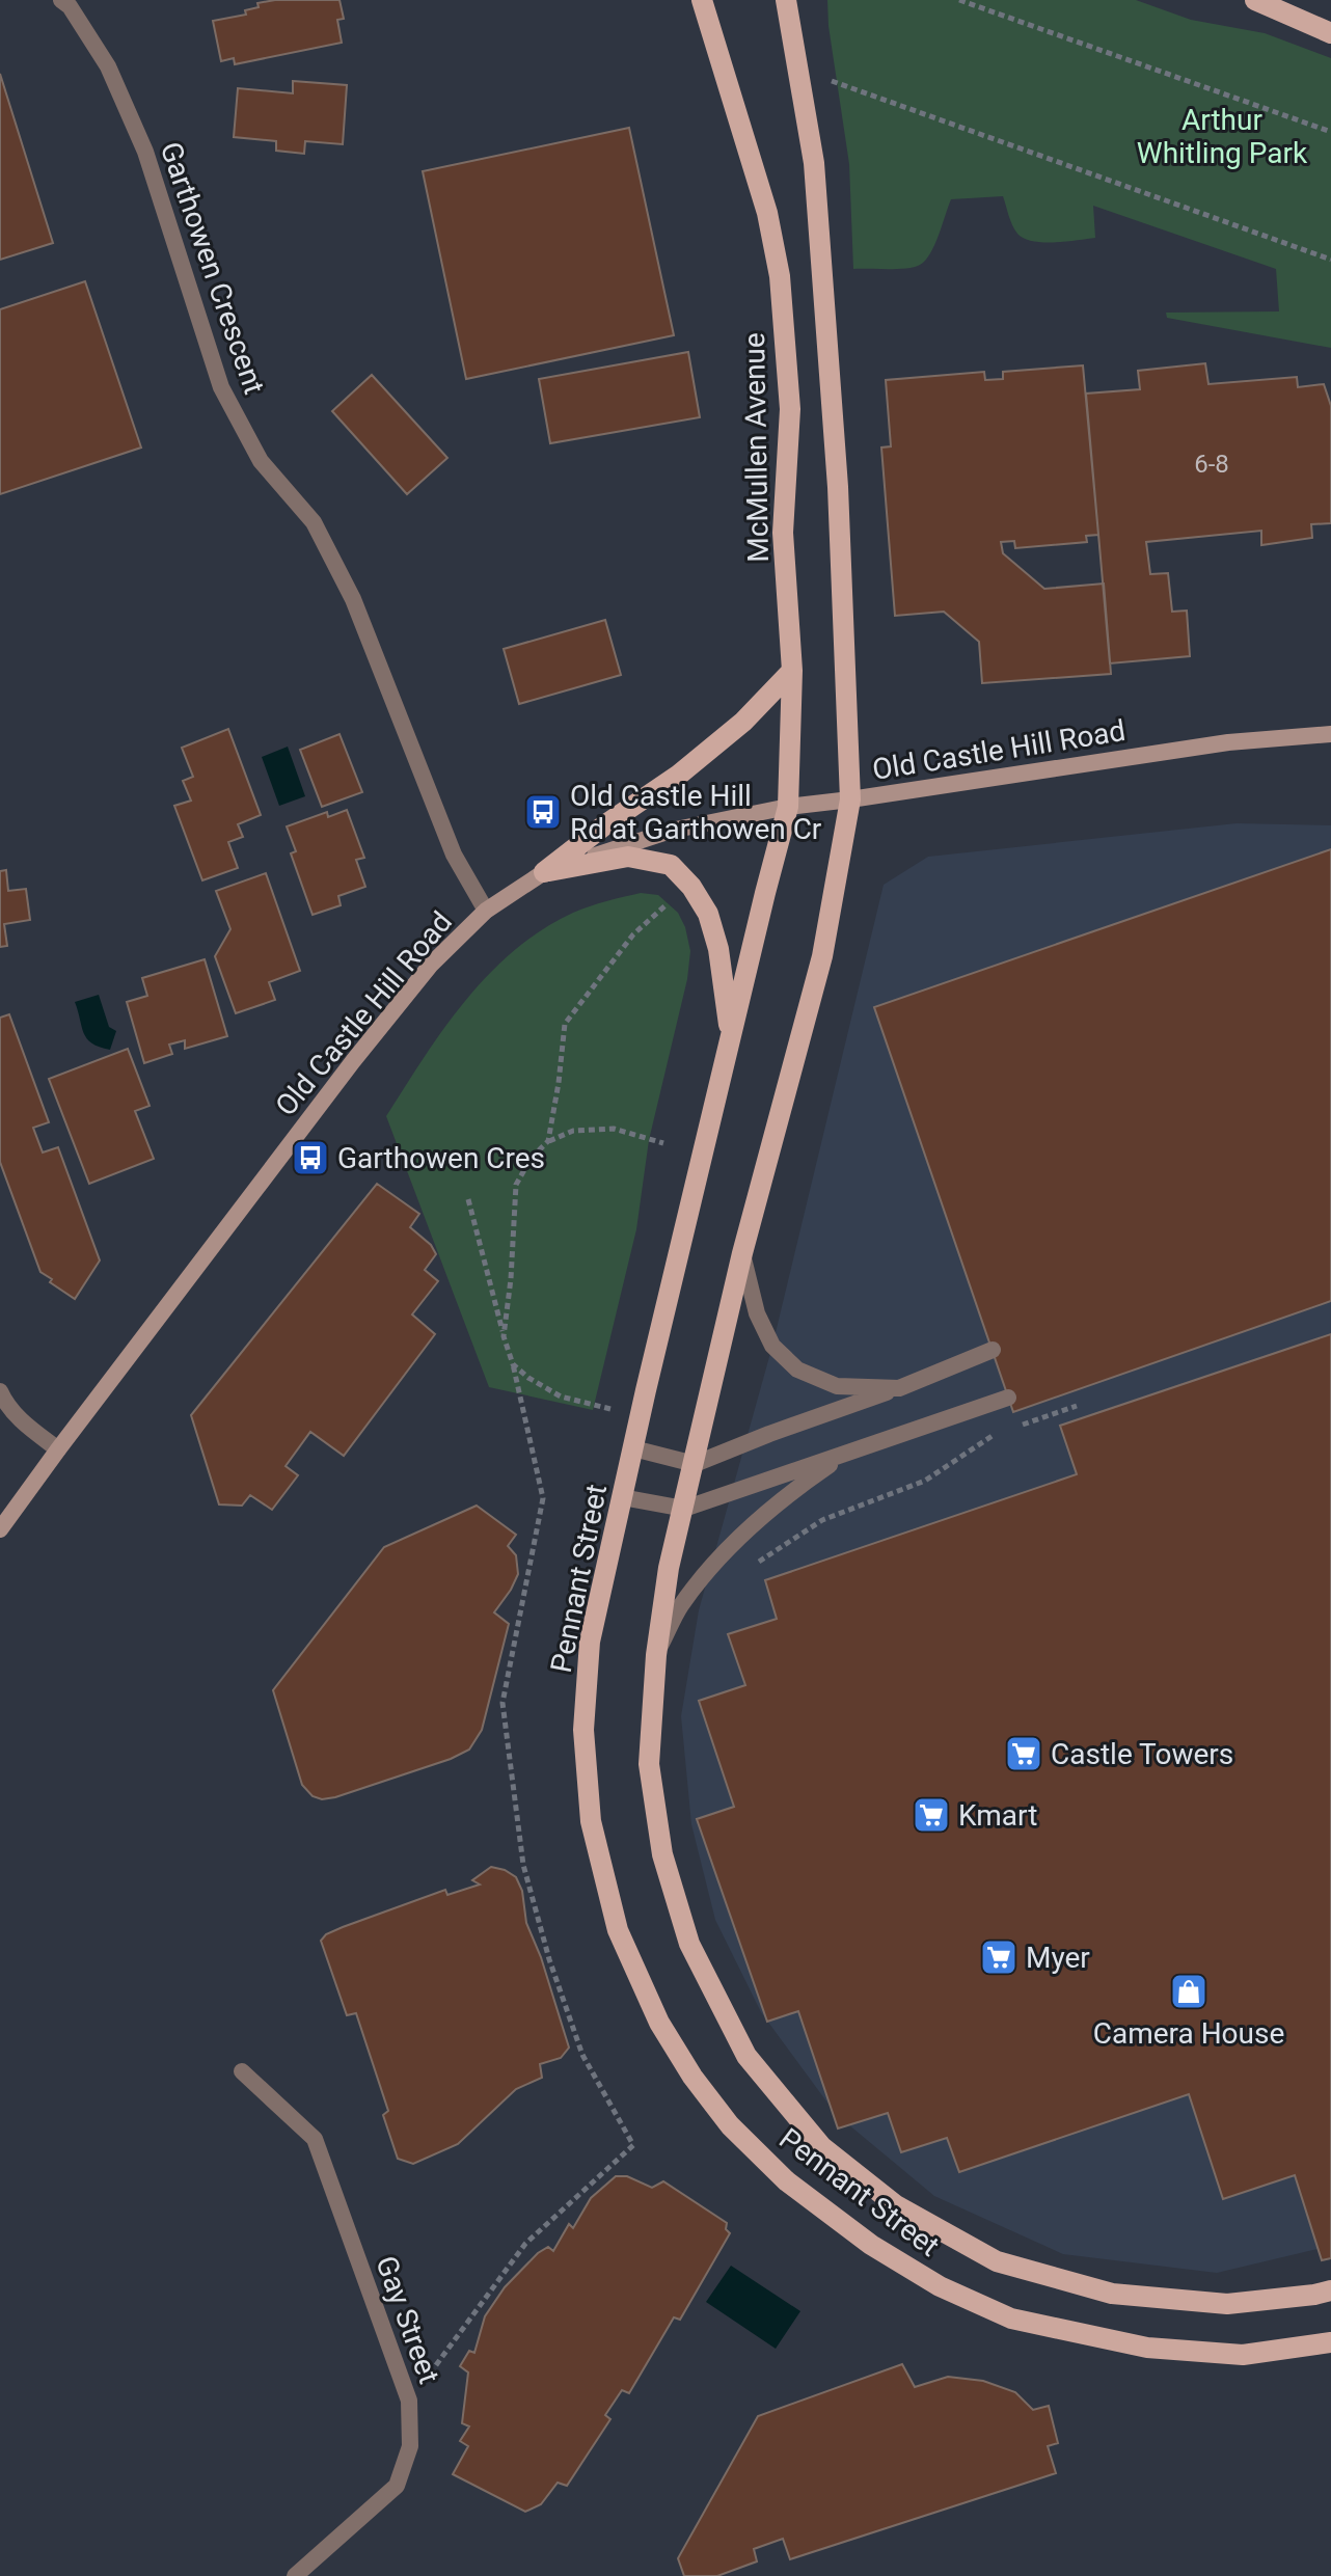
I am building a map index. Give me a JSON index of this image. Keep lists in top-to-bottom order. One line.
{"streets":{"main road":["McMullen Avenue","Pennant Street"],"street":["Garthowen Crescent","Old Castle Hill Road","Gay Street"]},"crossings":[["Garthowen Crescent","Old Castle Hill Road"],["McMullen Avenue","Old Castle Hill Road"],["McMullen Avenue","Pennant Street"],["Old Castle Hill Road","Pennant Street"]],"parks":["Arthur Whitling Park"],"places":{"bus stop":["Old Castle Hill Rd at Garthowen Cr","Garthowen Cres"],"supermarket":["Castle Towers","Kmart","Myer"],"shop":["Camera House"]},"house_numbers":["6-8"]}
